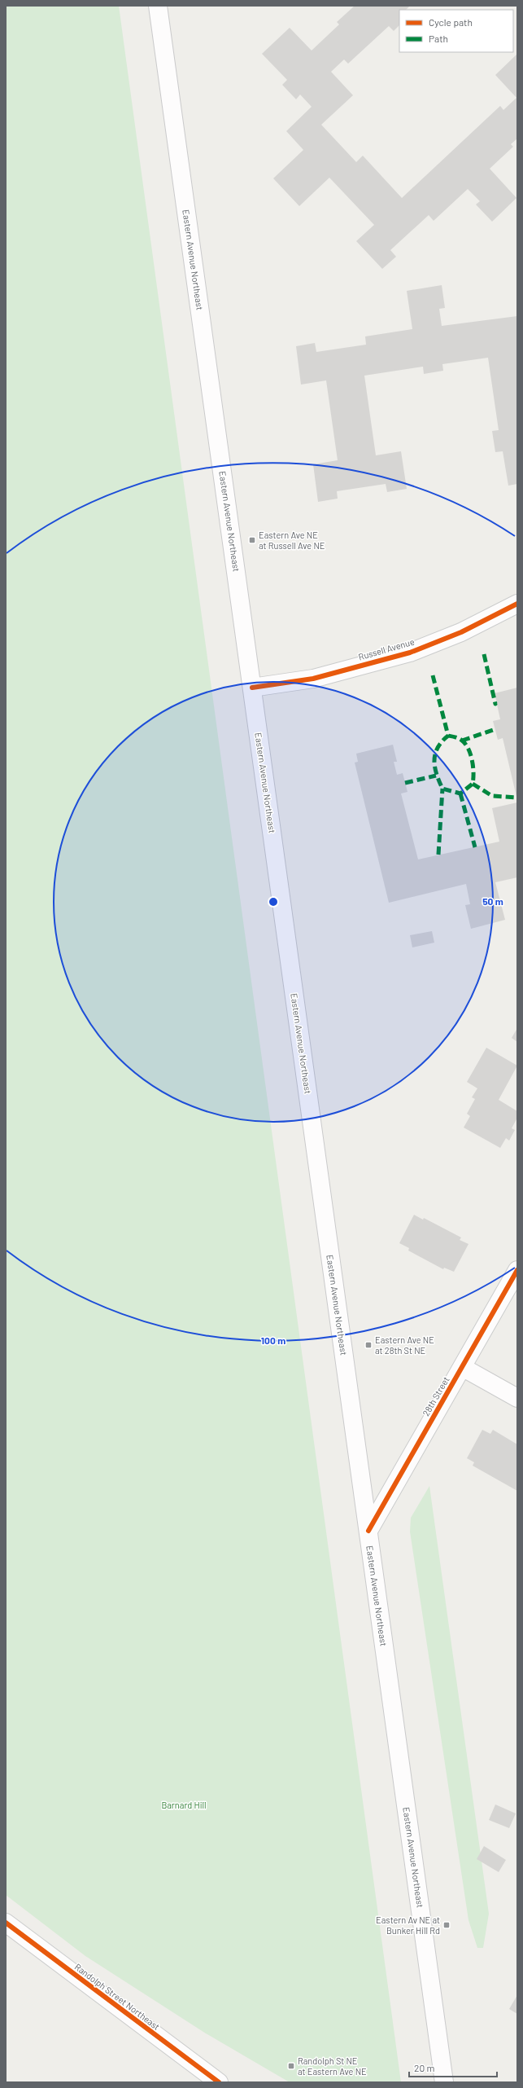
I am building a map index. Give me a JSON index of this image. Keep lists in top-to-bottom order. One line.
{"streets":{"main road":["Eastern Avenue Northeast","Russell Avenue","28th Street","Randolph Street Northeast"]},"crossings":[["Eastern Avenue Northeast","Russell Avenue"],["Eastern Avenue Northeast","28th Street"]],"parks":["Barnard Hill"],"places":{"transit":["Eastern Ave NE at Russell Ave NE","Eastern Ave NE at 28th St NE","Eastern Av NE at Bunker Hill Rd","Randolph St NE at Eastern Ave NE"]},"legend":["Cycle path","Path"],"scale_bar":"20 m","rings":["50 m","100 m"]}
